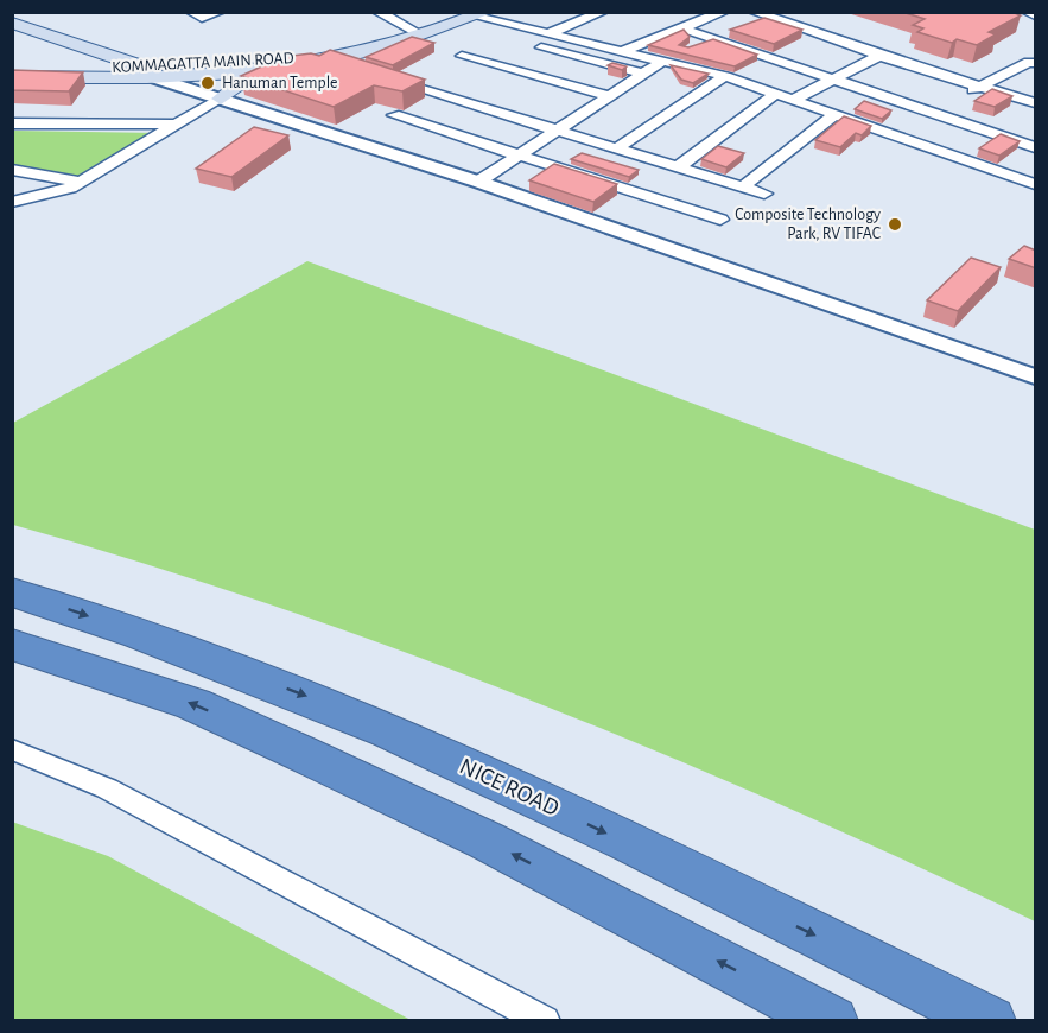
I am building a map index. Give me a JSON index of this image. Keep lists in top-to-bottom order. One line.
{"streets":{"highway":["NICE ROAD"],"main road":["KOMMAGATTA MAIN ROAD"]},"places":["Hanuman Temple","Composite Technology Park, RV TIFAC"]}
